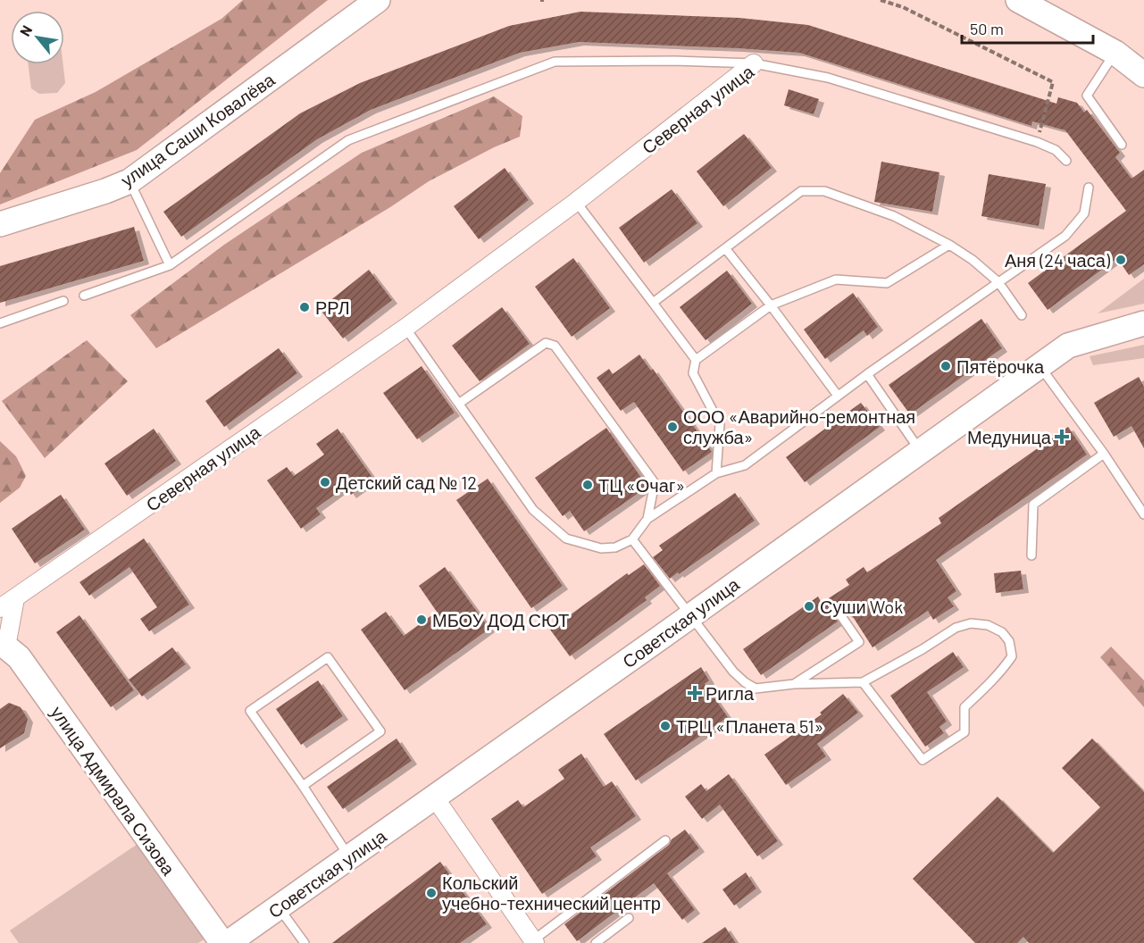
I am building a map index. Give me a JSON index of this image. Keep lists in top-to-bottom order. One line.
{"streets":{"street":["Северная улица","улица Саши Ковалёва","Советская улица","улица Адмирала Сизова"]},"places":{"other":["Аня (24 часа)","РРЛ","Пятёрочка","ООО «Аварийно-ремонтная служба»","Детский сад № 12","ТЦ «Очаг»","Суши Wok","МБОУ ДОД СЮТ","ТРЦ «Планета 51»","Кольский учебно-технический центр"],"health":["Медуница","Ригла"]},"scale_bar":"50 m","north":"top left"}
